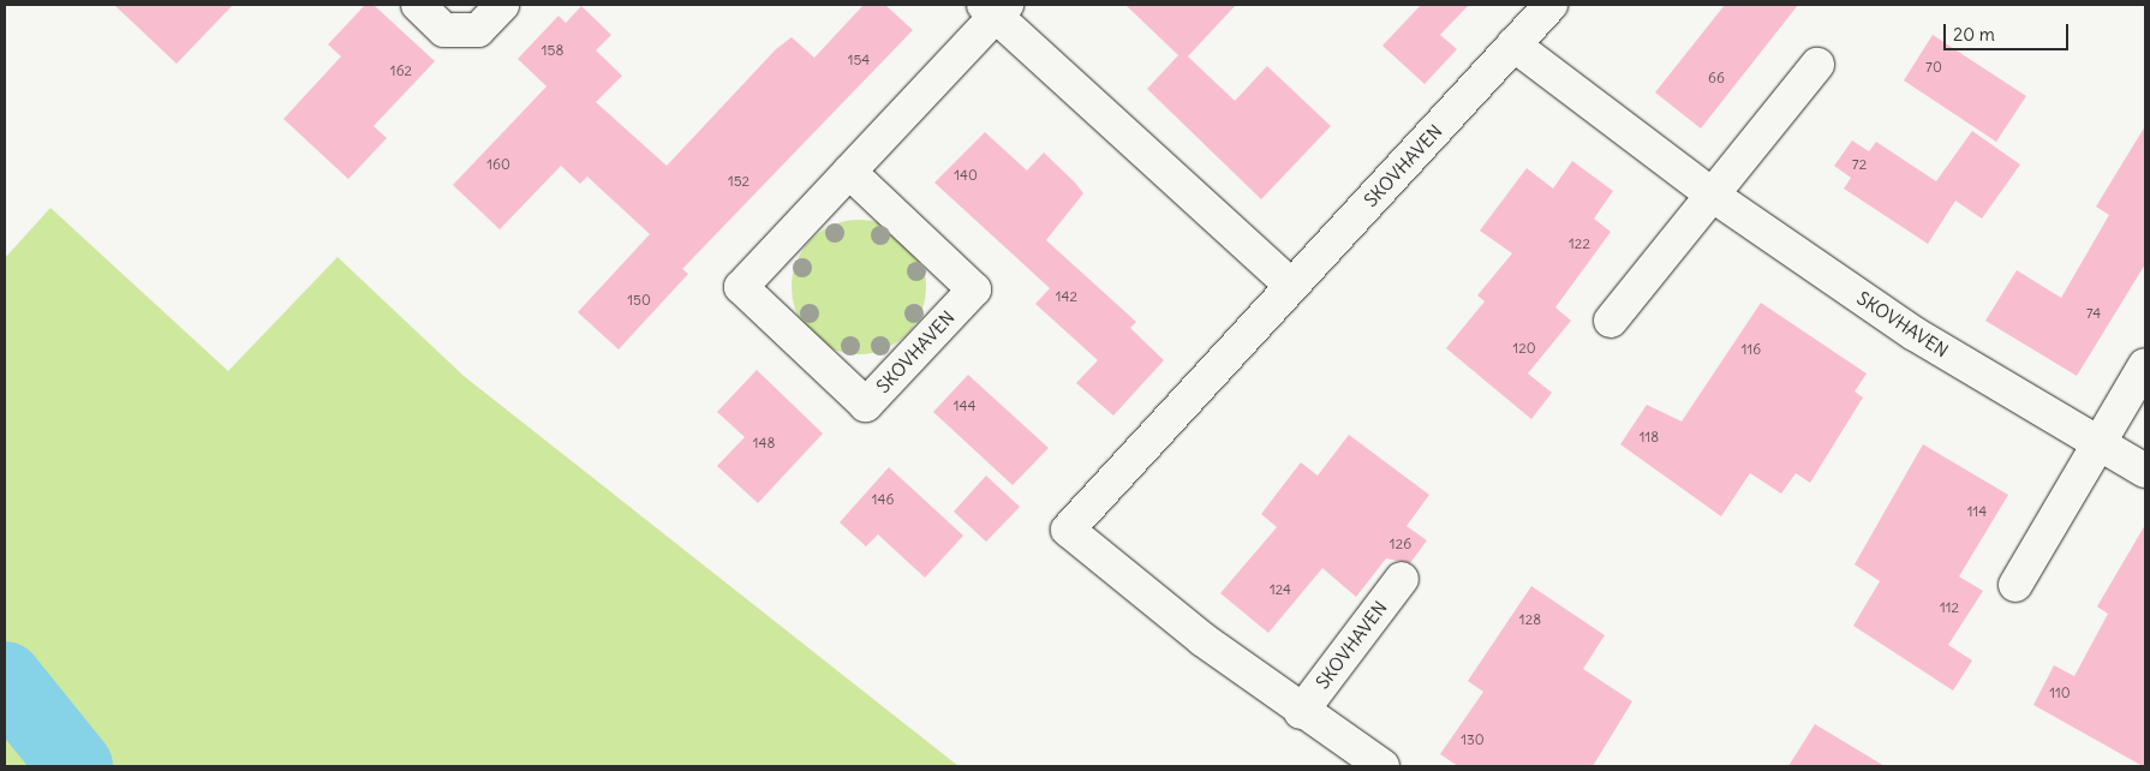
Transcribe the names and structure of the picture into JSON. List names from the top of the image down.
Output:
{
  "streets": {
    "street": ["SKOVHAVEN"]
  },
  "house_numbers": [
    "158",
    "154",
    "70",
    "162",
    "66",
    "160",
    "72",
    "140",
    "152",
    "122",
    "142",
    "150",
    "74",
    "120",
    "116",
    "144",
    "118",
    "148",
    "146",
    "114",
    "126",
    "124",
    "112",
    "128",
    "110",
    "130"
  ],
  "scale_bar": "20 m"
}
